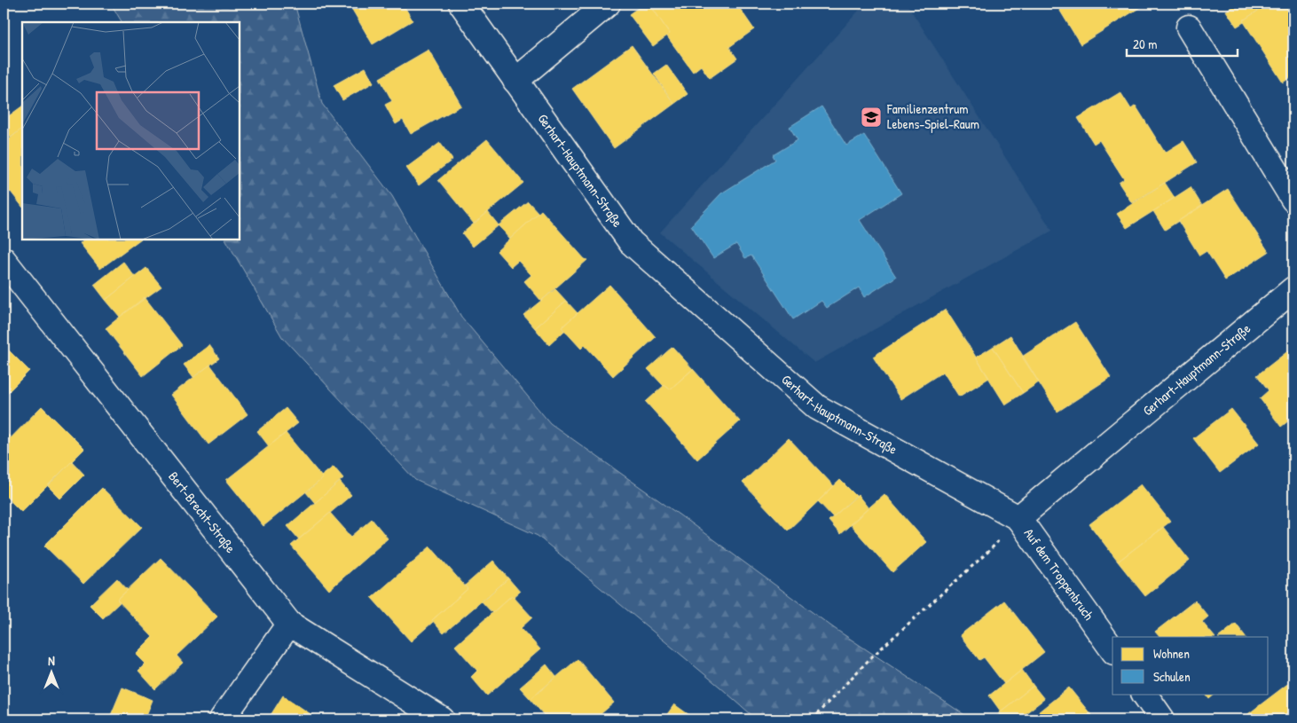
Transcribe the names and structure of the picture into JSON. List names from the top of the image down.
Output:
{
  "streets": {
    "street": ["Gerhart-Hauptmann-Straße", "Bert-Brecht-Straße", "Auf dem Troppenbruch"]
  },
  "crossings": [
    ["Gerhart-Hauptmann-Straße", "Auf dem Troppenbruch"]
  ],
  "places": {
    "school or university": ["Familienzentrum Lebens-Spiel-Raum"]
  },
  "legend": ["Wohnen", "Schulen"],
  "scale_bar": "20 m",
  "north": "top"
}
